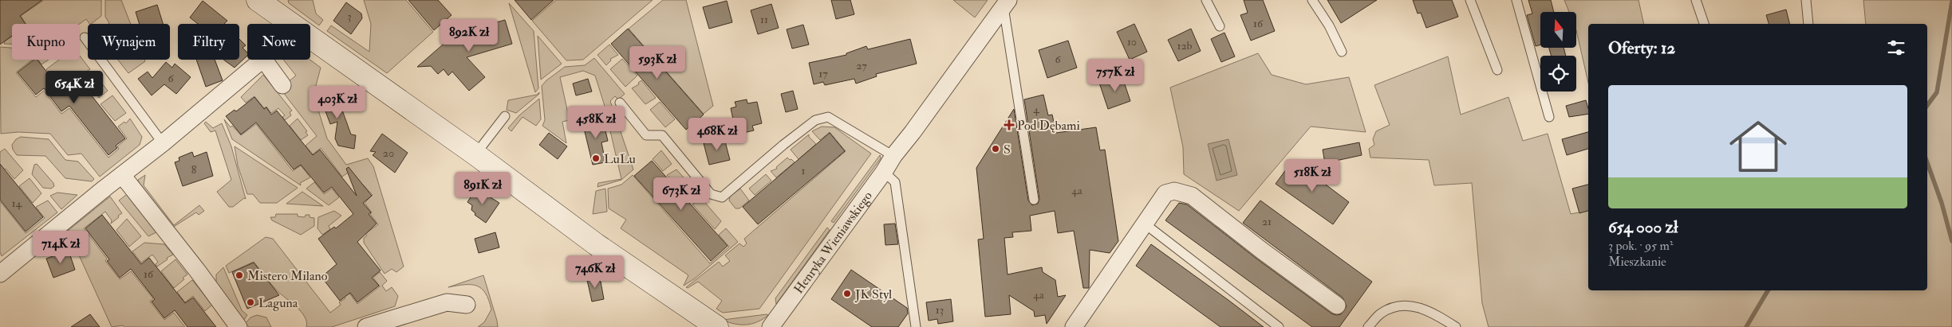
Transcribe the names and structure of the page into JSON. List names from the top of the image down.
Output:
{
  "streets": {
    "street": ["Henryka Wieniawskiego"]
  },
  "places": {
    "health": ["Pod Dębami"],
    "other": [
      "S",
      "LuLu",
      "Mistero Milano",
      "JK Styl",
      "Laguna"
    ]
  },
  "house_numbers": [
    "3",
    "11",
    "16",
    "10",
    "12b",
    "6",
    "27",
    "17",
    "6",
    "4",
    "20",
    "8",
    "1",
    "4a",
    "14",
    "21",
    "16",
    "4a",
    "13"
  ],
  "north": "top",
  "page": {
    "price": [
      "892K zł",
      "593K zł",
      "757K zł",
      "654K zł",
      "403K zł",
      "458K zł",
      "468K zł",
      "518K zł",
      "891K zł",
      "673K zł",
      "714K zł",
      "746K zł"
    ],
    "chip": [
      "Kupno",
      "Wynajem",
      "Filtry",
      "Nowe"
    ],
    "heading": "Oferty: 12",
    "list": [
      {
        "name": "654 000 zł",
        "note": "3 pok. · 95 m² · Mieszkanie"
      }
    ]
  }
}
